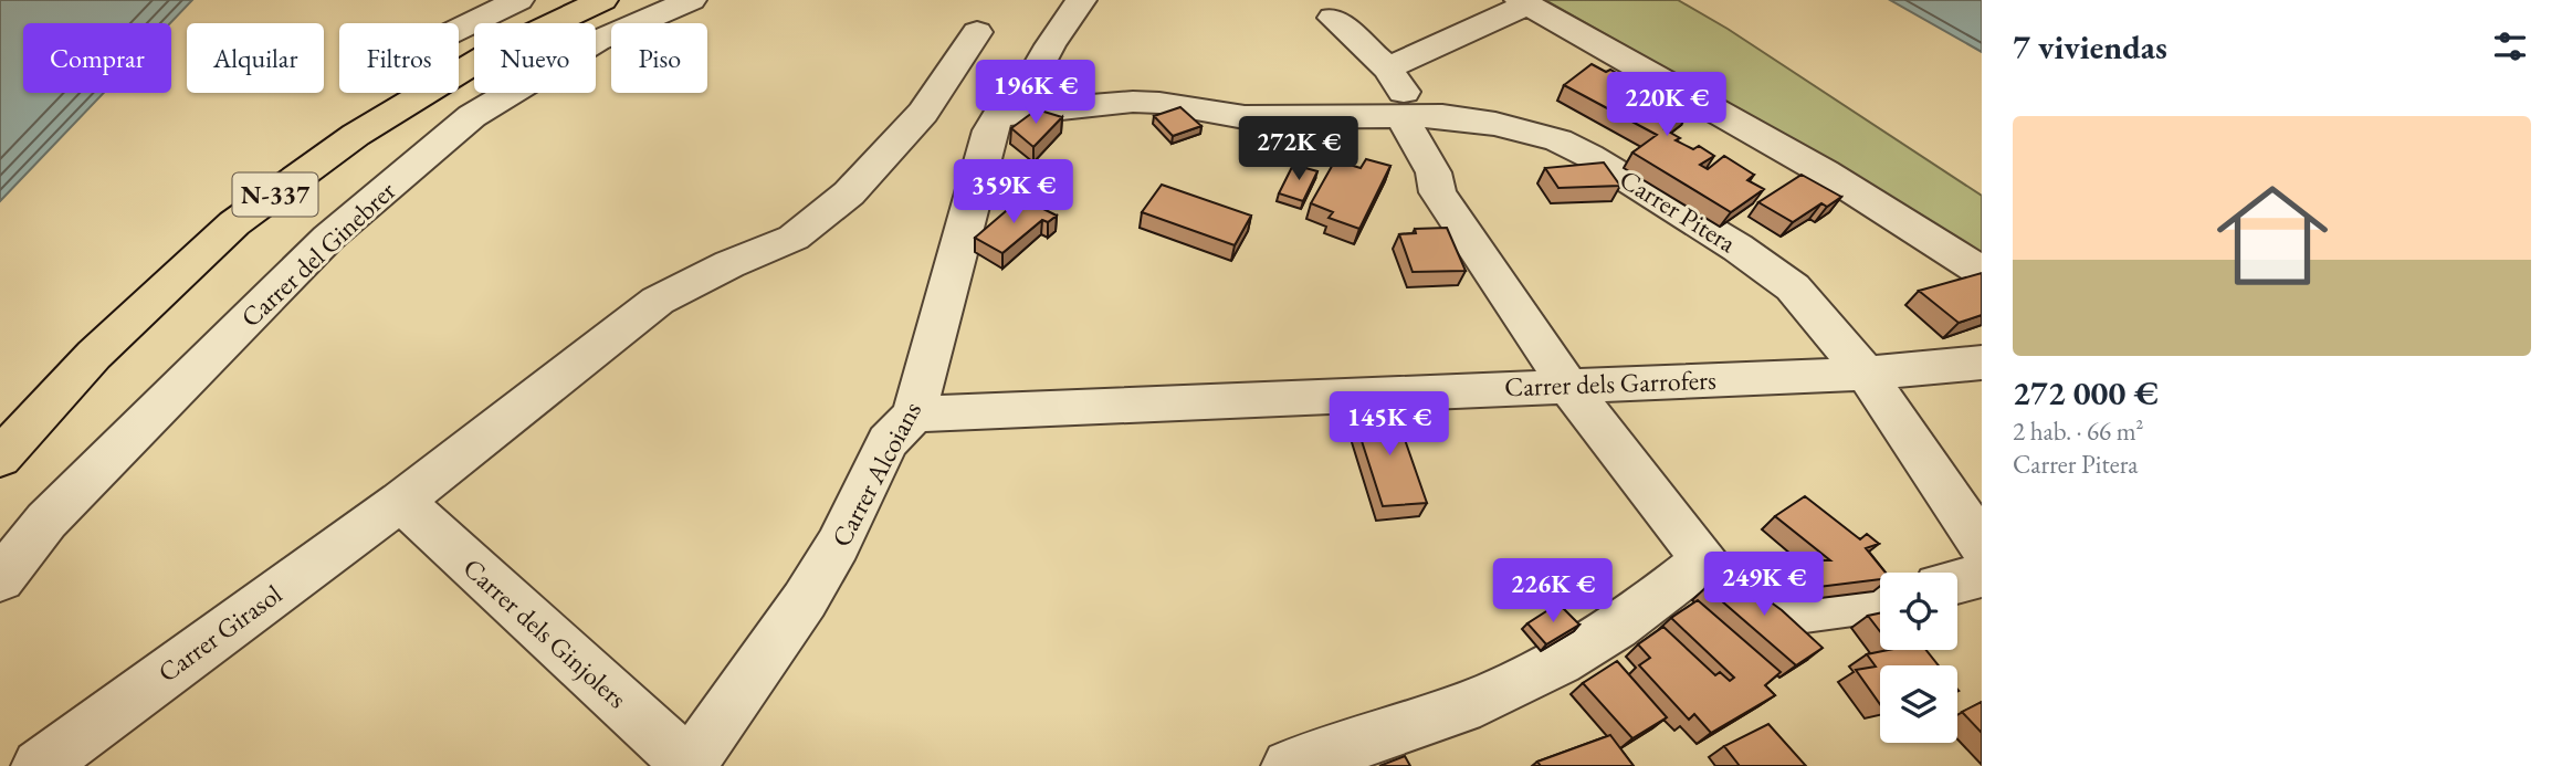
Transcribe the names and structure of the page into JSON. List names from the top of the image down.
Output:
{
  "streets": {
    "highway": ["N-337"],
    "street": [
      "Carrer Pitera",
      "Carrer del Ginebrer",
      "Carrer dels Garrofers",
      "Carrer Alcoians",
      "Carrer Girasol",
      "Carrer dels Ginjolers"
    ]
  },
  "crossings": [
    ["Carrer Pitera", "Carrer dels Garrofers"],
    ["Carrer Pitera", "Carrer Alcoians"],
    ["Carrer dels Garrofers", "Carrer Alcoians"],
    ["Carrer Alcoians", "Carrer dels Ginjolers"],
    ["Carrer Girasol", "Carrer dels Ginjolers"]
  ],
  "page": {
    "heading": "7 viviendas",
    "chip": [
      "Comprar",
      "Alquilar",
      "Filtros",
      "Nuevo",
      "Piso"
    ],
    "price": [
      "196K €",
      "220K €",
      "272K €",
      "359K €",
      "145K €",
      "249K €",
      "226K €"
    ],
    "list": [
      {
        "name": "272 000 €",
        "note": "2 hab. · 66 m² · Carrer Pitera"
      }
    ]
  }
}
